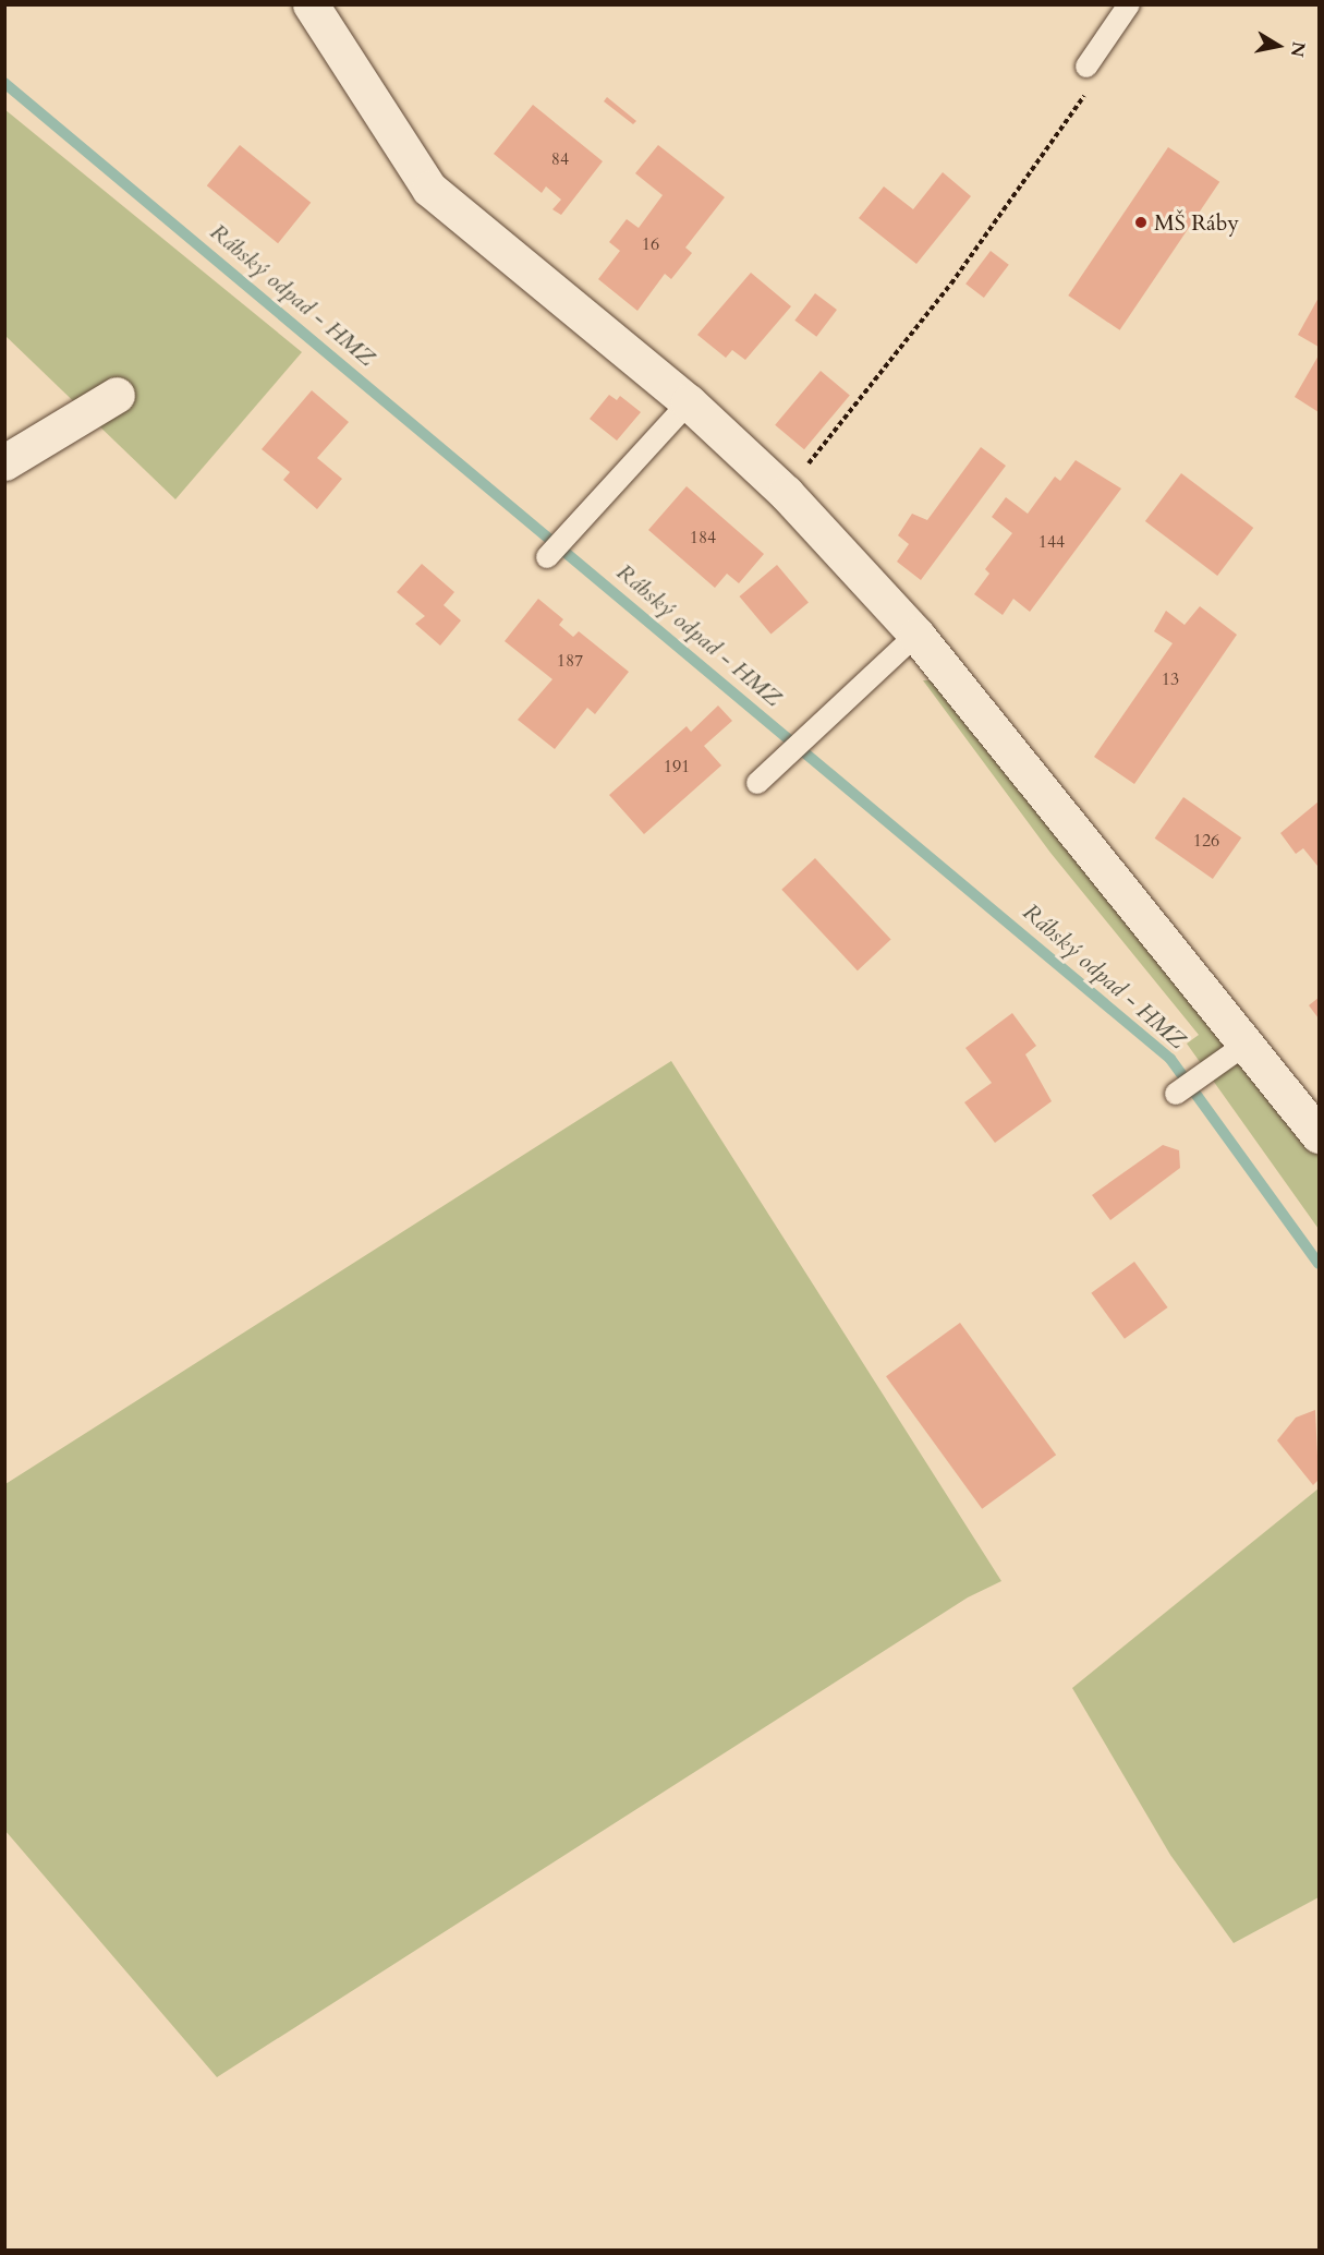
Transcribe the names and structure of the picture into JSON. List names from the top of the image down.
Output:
{
  "water": ["Rábský odpad - HMZ"],
  "places": ["MŠ Ráby"],
  "house_numbers": [
    "84",
    "16",
    "184",
    "144",
    "187",
    "13",
    "191",
    "126"
  ],
  "north": "right"
}
